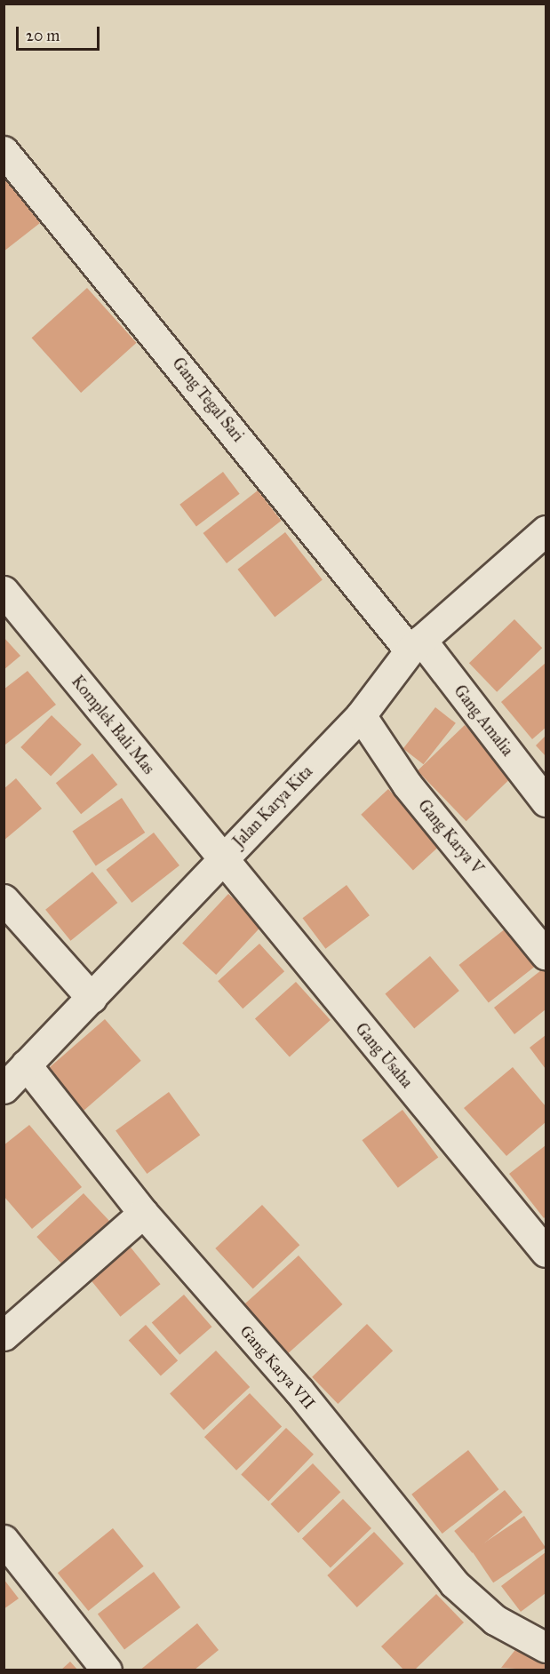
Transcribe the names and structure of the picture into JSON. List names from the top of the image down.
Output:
{
  "streets": {
    "street": [
      "Gang Tegal Sari",
      "Gang Amalia",
      "Komplek Bali Mas",
      "Jalan Karya Kita",
      "Gang Karya V",
      "Gang Usaha",
      "Gang Karya VII"
    ]
  },
  "crossings": [
    ["Gang Tegal Sari", "Gang Amalia"],
    ["Gang Tegal Sari", "Jalan Karya Kita"],
    ["Gang Amalia", "Jalan Karya Kita"],
    ["Komplek Bali Mas", "Jalan Karya Kita"],
    ["Komplek Bali Mas", "Gang Usaha"],
    ["Jalan Karya Kita", "Gang Karya V"],
    ["Jalan Karya Kita", "Gang Usaha"],
    ["Jalan Karya Kita", "Gang Karya VII"]
  ],
  "scale_bar": "20 m"
}
